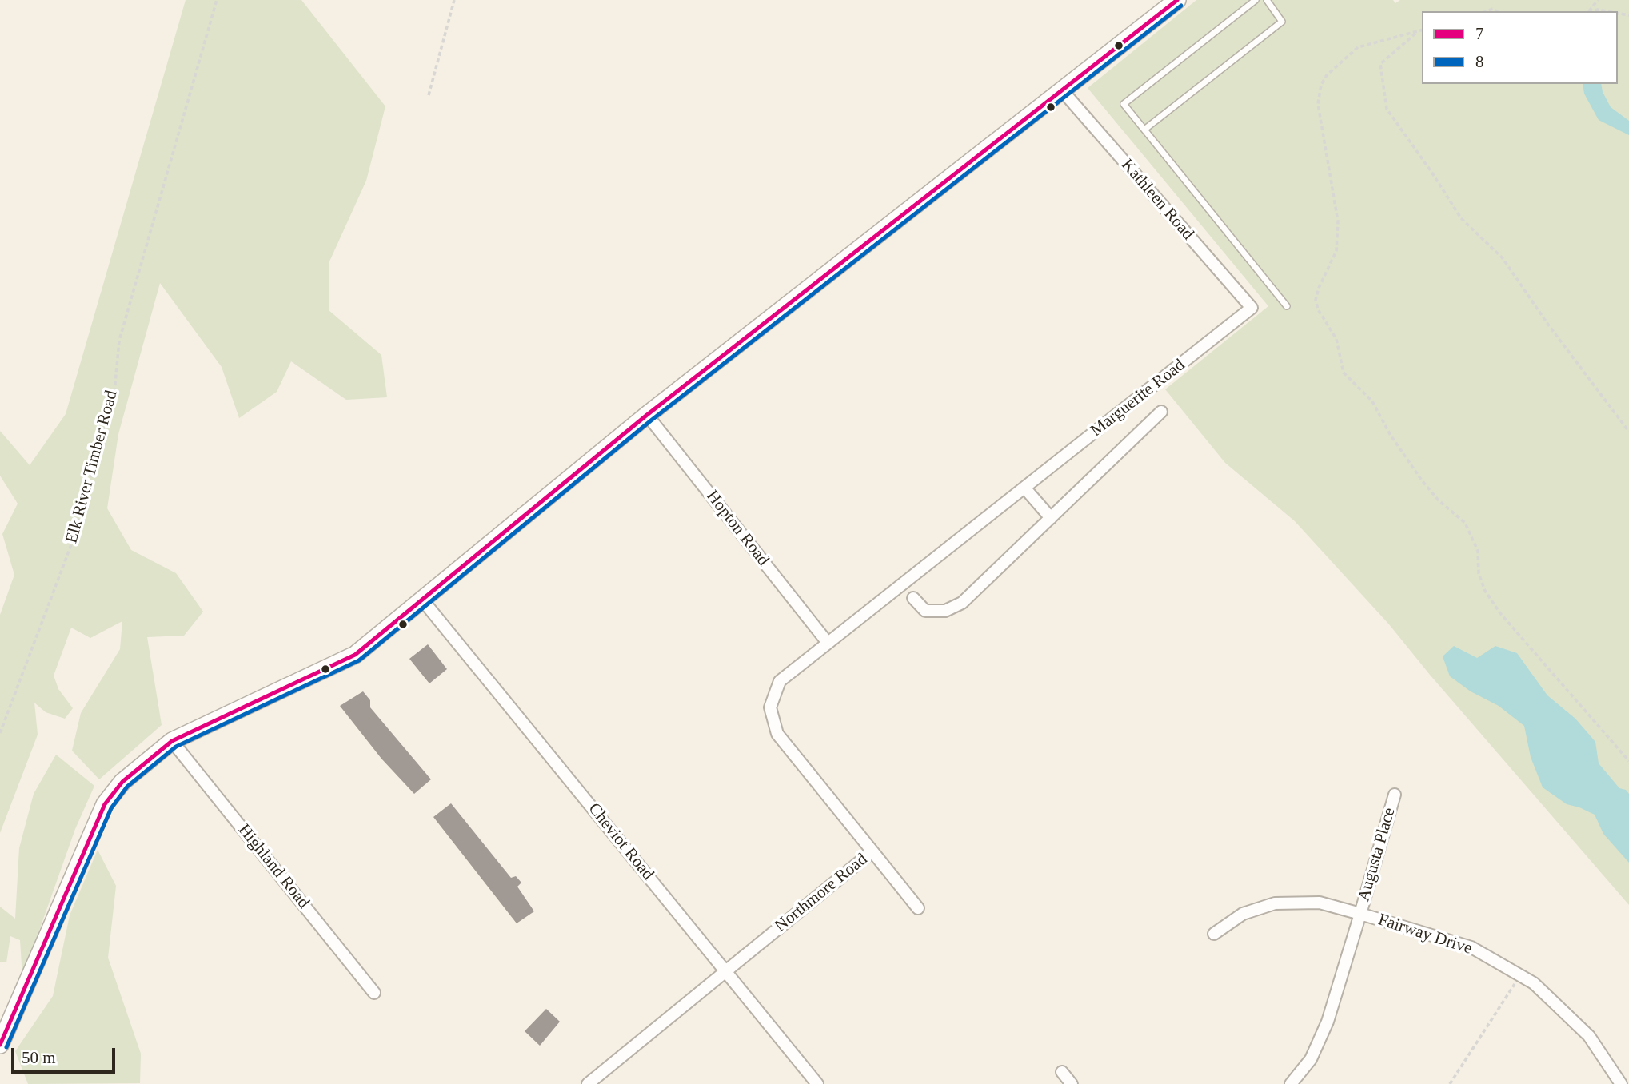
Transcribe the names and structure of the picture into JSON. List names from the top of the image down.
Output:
{
  "streets": {
    "street": [
      "Kathleen Road",
      "Marguerite Road",
      "Hopton Road",
      "Cheviot Road",
      "Augusta Place",
      "Highland Road",
      "Northmore Road",
      "Fairway Drive"
    ],
    "path": ["Elk River Timber Road"]
  },
  "crossings": [
    ["Kathleen Road", "Marguerite Road"],
    ["Marguerite Road", "Hopton Road"],
    ["Marguerite Road", "Northmore Road"],
    ["Hopton Road", "Northmore Road"],
    ["Cheviot Road", "Northmore Road"],
    ["Augusta Place", "Fairway Drive"]
  ],
  "lines": ["transit line 7", "transit line 8"],
  "legend": ["7", "8"],
  "scale_bar": "50 m"
}
